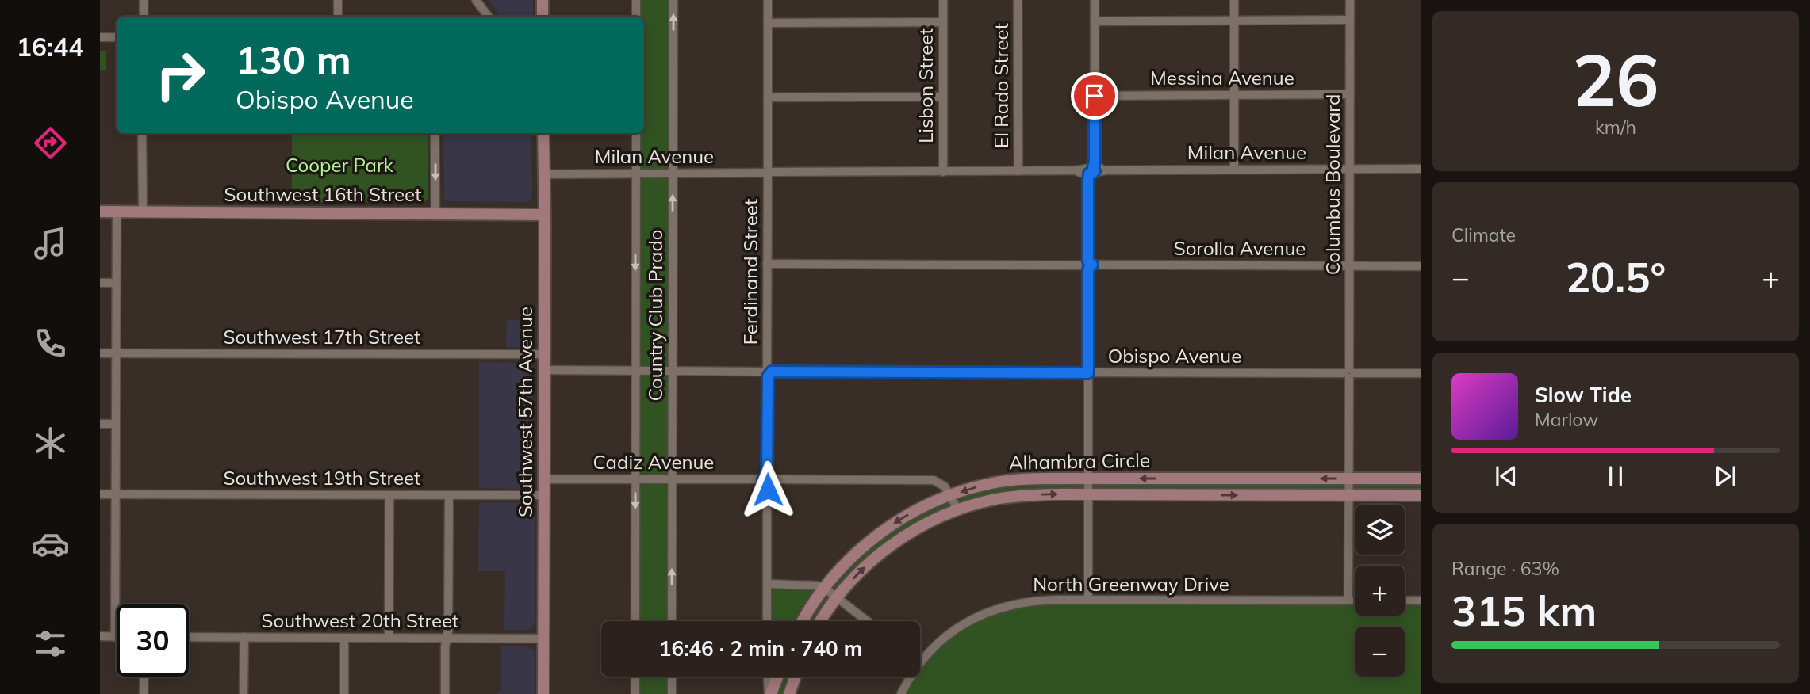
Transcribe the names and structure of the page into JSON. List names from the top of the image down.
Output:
{
  "streets": {
    "street": [
      "Messina Avenue",
      "Lisbon Street",
      "El Rado Street",
      "Milan Avenue",
      "Columbus Boulevard",
      "Southwest 16th Street",
      "Sorolla Avenue",
      "Ferdinand Street",
      "Country Club Prado",
      "Southwest 17th Street",
      "Obispo Avenue",
      "Southwest 57th Avenue",
      "Alhambra Circle",
      "Cadiz Avenue",
      "Southwest 19th Street",
      "North Greenway Drive",
      "Southwest 20th Street"
    ]
  },
  "crossings": [
    ["Messina Avenue", "Columbus Boulevard"],
    ["Lisbon Street", "Milan Avenue"],
    ["El Rado Street", "Milan Avenue"],
    ["Milan Avenue", "Columbus Boulevard"],
    ["Milan Avenue", "Ferdinand Street"],
    ["Milan Avenue", "Country Club Prado"],
    ["Milan Avenue", "Southwest 57th Avenue"],
    ["Columbus Boulevard", "Sorolla Avenue"],
    ["Columbus Boulevard", "Obispo Avenue"],
    ["Columbus Boulevard", "Alhambra Circle"],
    ["Columbus Boulevard", "North Greenway Drive"],
    ["Southwest 16th Street", "Southwest 57th Avenue"],
    ["Sorolla Avenue", "Ferdinand Street"],
    ["Ferdinand Street", "Obispo Avenue"],
    ["Ferdinand Street", "Cadiz Avenue"],
    ["Country Club Prado", "Obispo Avenue"],
    ["Country Club Prado", "Cadiz Avenue"],
    ["Southwest 17th Street", "Southwest 57th Avenue"],
    ["Obispo Avenue", "Southwest 57th Avenue"],
    ["Southwest 57th Avenue", "Cadiz Avenue"],
    ["Southwest 57th Avenue", "Southwest 19th Street"],
    ["Southwest 57th Avenue", "Southwest 20th Street"],
    ["Alhambra Circle", "Cadiz Avenue"]
  ],
  "parks": ["Cooper Park"],
  "page": {
    "tabs": "16:44",
    "tile": [
      ["26", "km/h"],
      "Climate",
      ["Range · 63%", "315 km"]
    ],
    "turn": ["130 m", "Obispo Avenue"],
    "heat": ["−", "20.5°", "+"],
    "song": ["Slow Tide", "Marlow"],
    "map_buttons": ["+", "−"],
    "limit": "30",
    "trip": "16:46 · 2 min · 740 m"
  }
}
